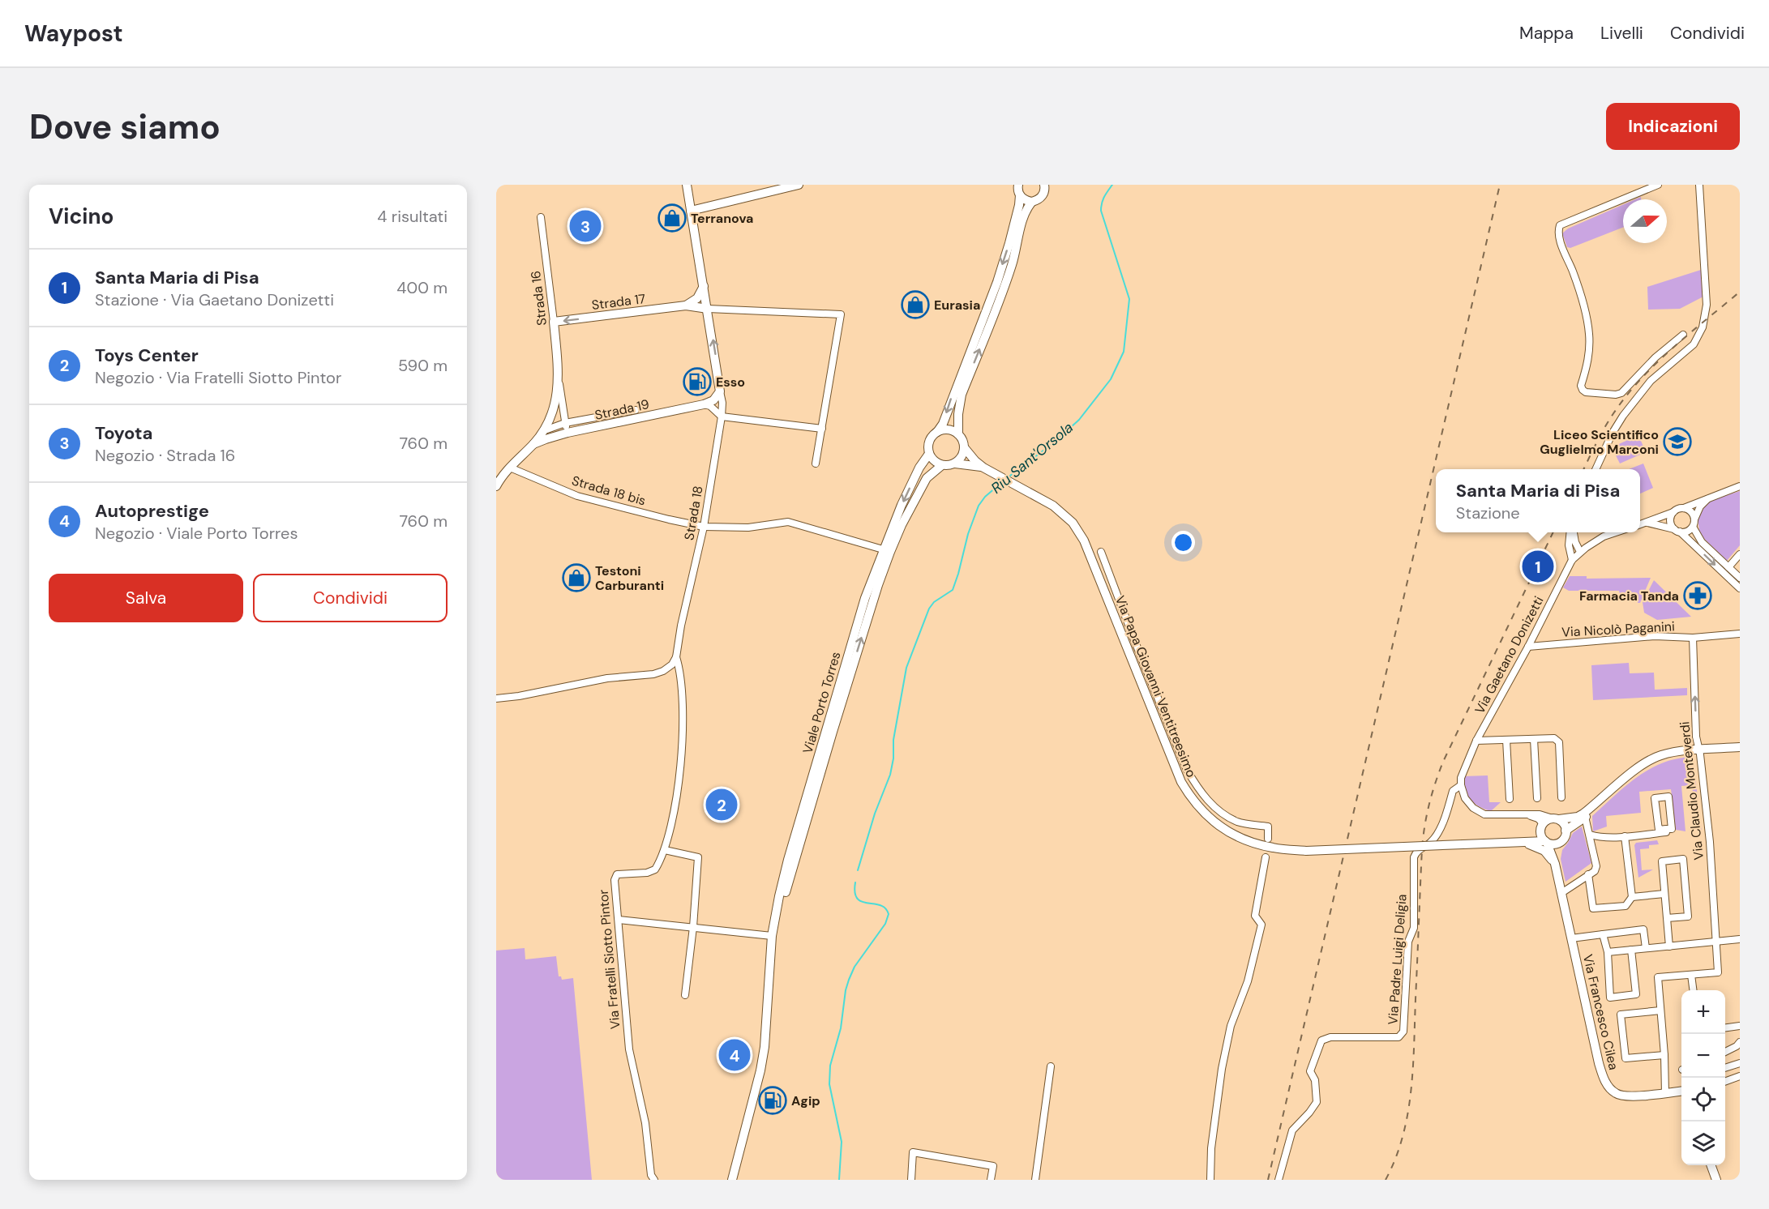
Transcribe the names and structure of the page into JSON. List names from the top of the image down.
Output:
{
  "streets": {
    "main road": [
      "Strada 16",
      "Strada 17",
      "Strada 19",
      "Strada 18",
      "Via Papa Giovanni Ventitreesimo",
      "Viale Porto Torres",
      "Via Francesco Cilea"
    ],
    "street": [
      "Strada 18 bis",
      "Via Nicolò Paganini",
      "Via Gaetano Donizetti",
      "Via Claudio Monteverdi",
      "Via Fratelli Siotto Pintor",
      "Via Padre Luigi Deligia"
    ]
  },
  "crossings": [
    ["Strada 16", "Strada 17"],
    ["Strada 16", "Strada 19"],
    ["Strada 17", "Strada 18"],
    ["Strada 19", "Strada 18 bis"],
    ["Strada 19", "Strada 18"],
    ["Strada 18 bis", "Strada 18"],
    ["Strada 18 bis", "Viale Porto Torres"],
    ["Strada 18", "Via Fratelli Siotto Pintor"],
    ["Via Nicolò Paganini", "Via Gaetano Donizetti"],
    ["Via Nicolò Paganini", "Via Claudio Monteverdi"],
    ["Via Gaetano Donizetti", "Via Padre Luigi Deligia"],
    ["Via Papa Giovanni Ventitreesimo", "Viale Porto Torres"],
    ["Via Papa Giovanni Ventitreesimo", "Via Francesco Cilea"]
  ],
  "one_way": ["Strada 17"],
  "water": ["Riu Sant'Orsola"],
  "places": {
    "shop": ["Terranova", "Eurasia", "Testoni Carburanti"],
    "fuel station": ["Esso", "Agip"],
    "school or university": ["Liceo Scientifico Guglielmo Marconi"],
    "pharmacy": ["Farmacia Tanda"]
  },
  "north": "right",
  "page": {
    "header": "Waypost",
    "nav": ["Mappa", "Livelli", "Condividi"],
    "buttons": [
      "Indicazioni",
      ["Salva", "Condividi"]
    ],
    "title": "Dove siamo",
    "heading": ["Vicino", "4 risultati"],
    "pins": [
      "3",
      "1",
      "2",
      "4"
    ],
    "list": [
      {
        "mark": "1",
        "name": "Santa Maria di Pisa",
        "note": "Stazione · Via Gaetano Donizetti",
        "value": "400 m"
      },
      {
        "mark": "2",
        "name": "Toys Center",
        "note": "Negozio · Via Fratelli Siotto Pintor",
        "value": "590 m"
      },
      {
        "mark": "3",
        "name": "Toyota",
        "note": "Negozio · Strada 16",
        "value": "760 m"
      },
      {
        "mark": "4",
        "name": "Autoprestige",
        "note": "Negozio · Viale Porto Torres",
        "value": "760 m"
      }
    ],
    "popup": ["Santa Maria di Pisa", "Stazione"],
    "map_buttons": ["+", "−"]
  }
}
